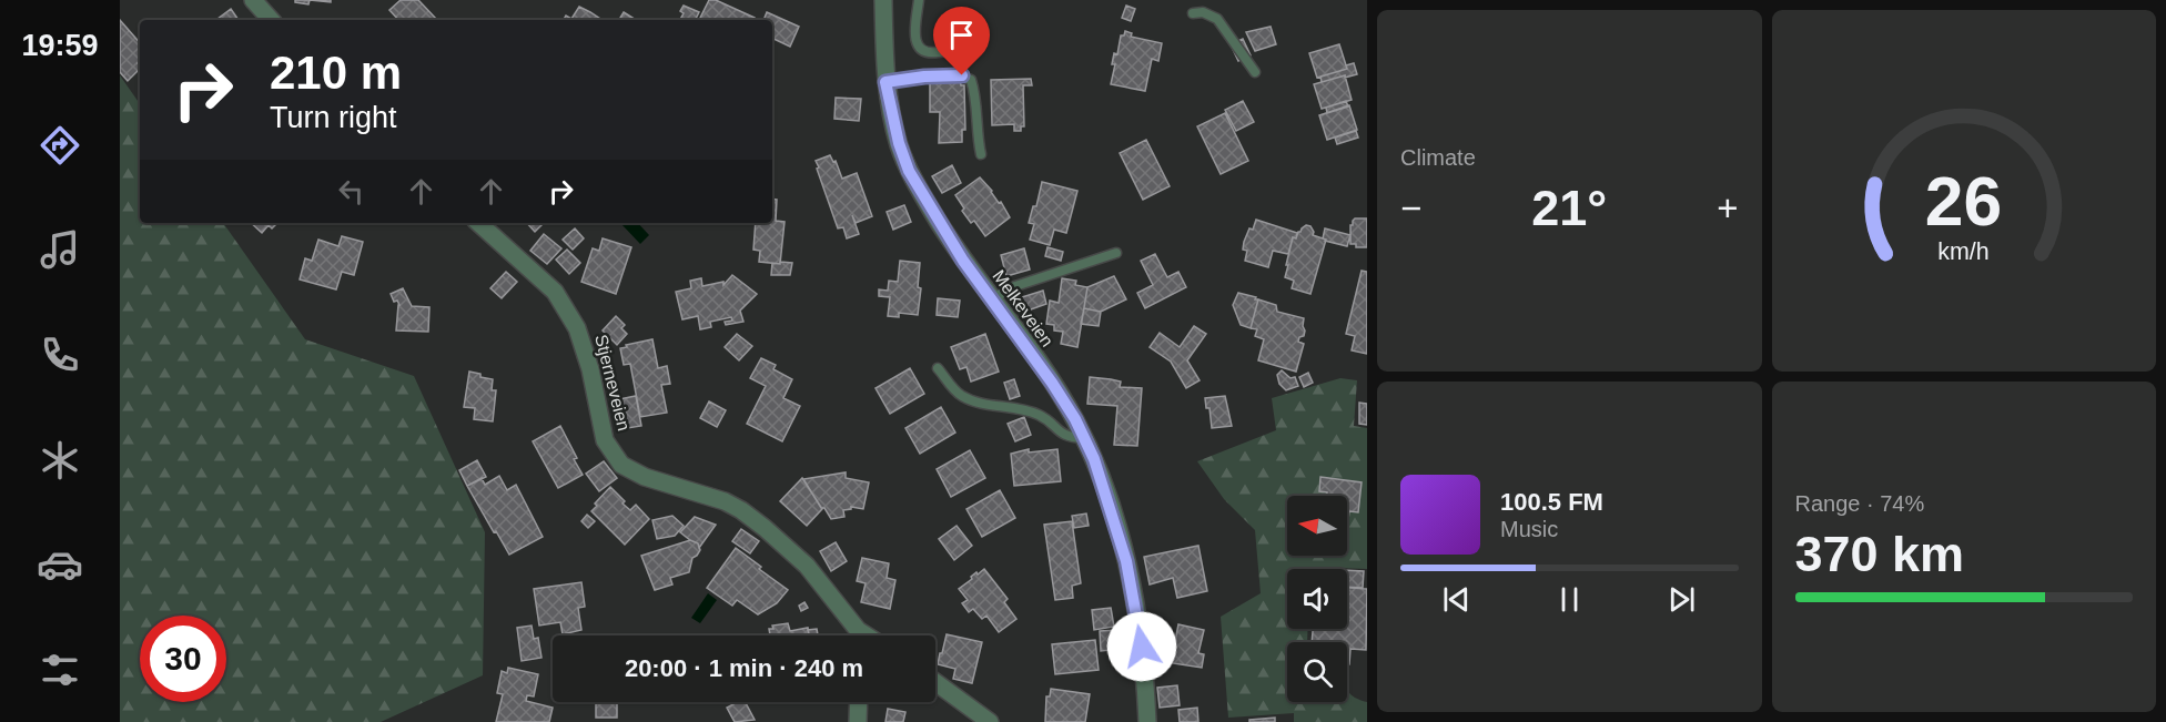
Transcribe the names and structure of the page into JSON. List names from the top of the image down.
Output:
{
  "streets": {
    "street": ["Melkeveien", "Stjerneveien"]
  },
  "north": "left",
  "page": {
    "tabs": "19:59",
    "tile": [
      "Climate",
      ["Range · 74%", "370 km"]
    ],
    "turn": ["210 m", "Turn right"],
    "heat": ["−", "21°", "+"],
    "song": ["100.5 FM", "Music"],
    "limit": "30",
    "trip": "20:00 · 1 min · 240 m",
    "gauge": ["26", "km/h"]
  }
}
